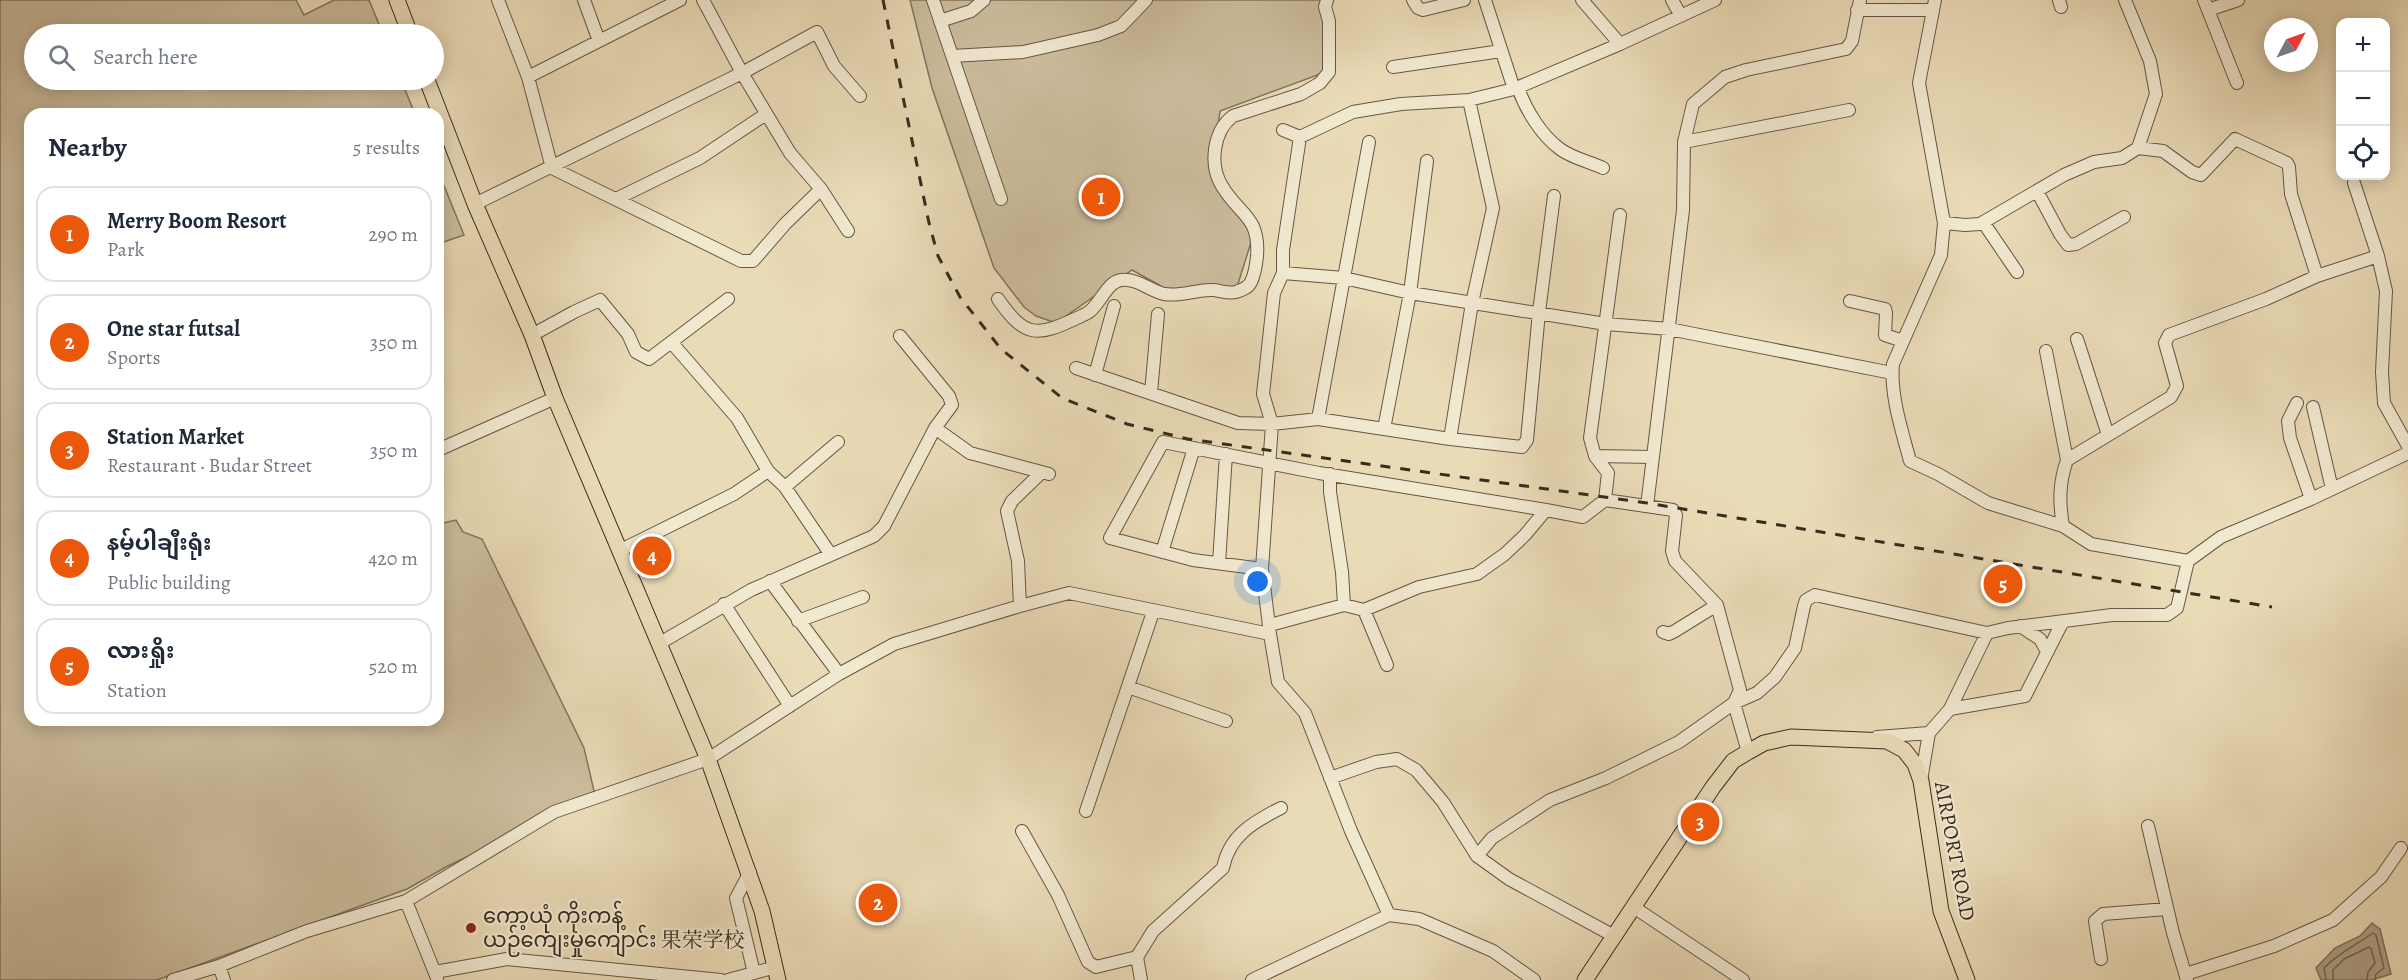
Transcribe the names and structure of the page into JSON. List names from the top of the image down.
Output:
{
  "streets": {
    "main road": ["AIRPORT ROAD"]
  },
  "places": ["ကော့ယုံ ကိုးကန့် ယဉ်ကျေးမှုကျောင်း 果荣学校"],
  "north": "top right",
  "page": {
    "map_buttons": ["+", "−"],
    "search": "Search here",
    "heading": ["Nearby", "5 results"],
    "pins": [
      "1",
      "4",
      "5",
      "3",
      "2"
    ],
    "list": [
      {
        "mark": "1",
        "name": "Merry Boom Resort",
        "note": "Park",
        "value": "290 m"
      },
      {
        "mark": "2",
        "name": "One star futsal",
        "note": "Sports",
        "value": "350 m"
      },
      {
        "mark": "3",
        "name": "Station Market",
        "note": "Restaurant · Budar Street",
        "value": "350 m"
      },
      {
        "mark": "4",
        "name": "နမ့်ပါချီးရုံး",
        "note": "Public building",
        "value": "420 m"
      },
      {
        "mark": "5",
        "name": "လားရှိုး",
        "note": "Station",
        "value": "520 m"
      }
    ]
  }
}
